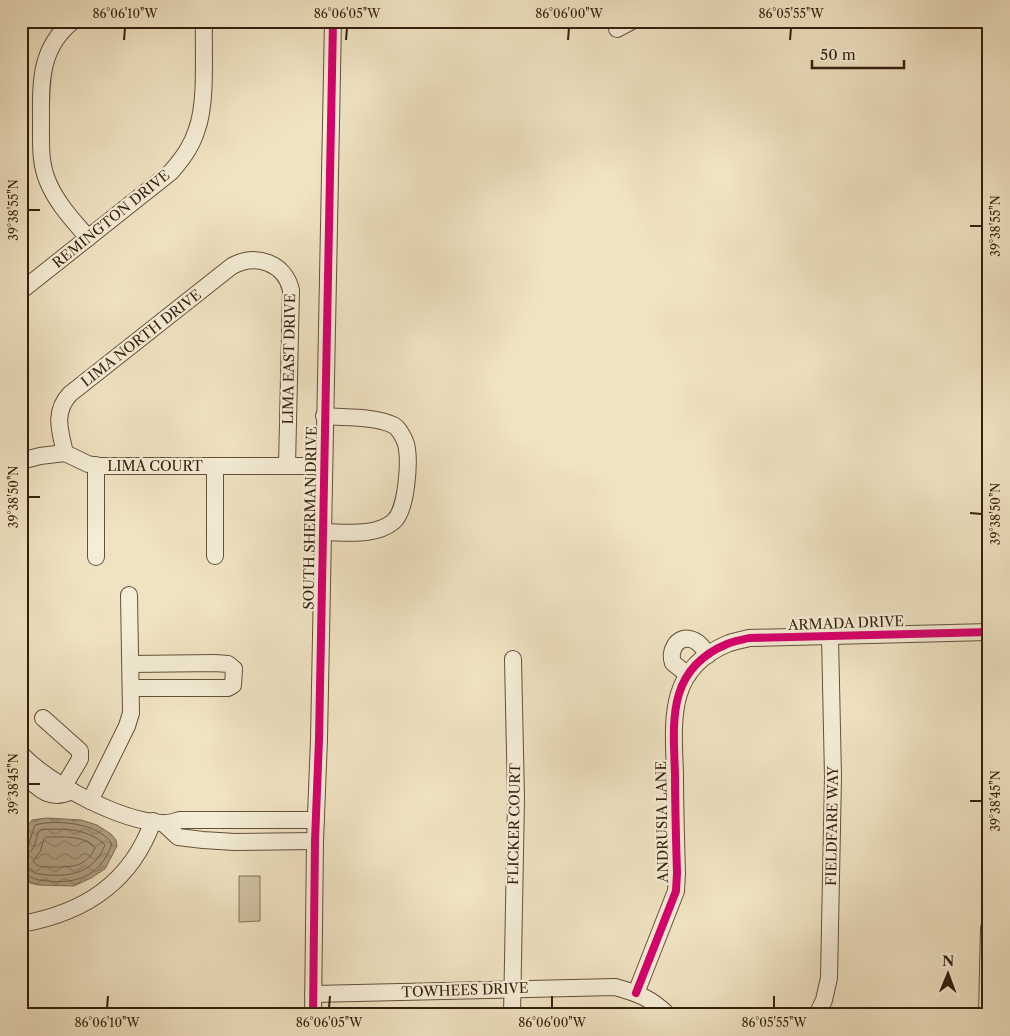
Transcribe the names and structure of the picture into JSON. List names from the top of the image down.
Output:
{
  "streets": {
    "street": [
      "REMINGTON DRIVE",
      "LIMA NORTH DRIVE",
      "LIMA EAST DRIVE",
      "LIMA COURT",
      "SOUTH SHERMAN DRIVE",
      "ARMADA DRIVE",
      "ANDRUSIA LANE",
      "FLICKER COURT",
      "FIELDFARE WAY",
      "TOWHEES DRIVE"
    ]
  },
  "crossings": [
    ["LIMA NORTH DRIVE", "LIMA EAST DRIVE"],
    ["LIMA NORTH DRIVE", "LIMA COURT"],
    ["LIMA EAST DRIVE", "LIMA COURT"],
    ["LIMA COURT", "SOUTH SHERMAN DRIVE"],
    ["SOUTH SHERMAN DRIVE", "TOWHEES DRIVE"],
    ["ARMADA DRIVE", "ANDRUSIA LANE"],
    ["ARMADA DRIVE", "FIELDFARE WAY"],
    ["ANDRUSIA LANE", "TOWHEES DRIVE"],
    ["FLICKER COURT", "TOWHEES DRIVE"]
  ],
  "scale_bar": "50 m",
  "north": "top",
  "coordinates": [
    "86°06'10\"W",
    "86°06'05\"W",
    "86°06'00\"W",
    "86°05'55\"W",
    "39°38'55\"N",
    "39°38'50\"N",
    "39°38'45\"N"
  ]
}
